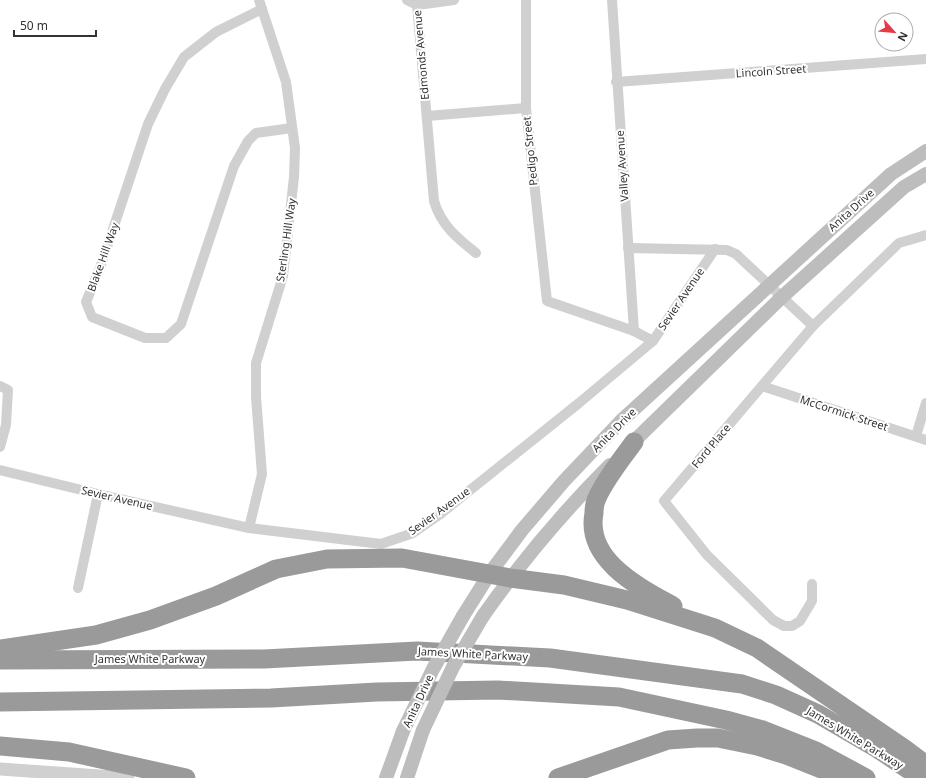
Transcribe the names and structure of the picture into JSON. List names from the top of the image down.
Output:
{
  "streets": {
    "highway": ["James White Parkway"],
    "main road": ["Anita Drive"],
    "street": [
      "Edmonds Avenue",
      "Lincoln Street",
      "Pedigo Street",
      "Valley Avenue",
      "Sterling Hill Way",
      "Blake Hill Way",
      "Sevier Avenue",
      "McCormick Street",
      "Ford Place"
    ]
  },
  "crossings": [
    ["Lincoln Street", "Valley Avenue"],
    ["Pedigo Street", "Valley Avenue"],
    ["Sterling Hill Way", "Blake Hill Way"],
    ["Sterling Hill Way", "Sevier Avenue"],
    ["McCormick Street", "Ford Place"]
  ],
  "scale_bar": "50 m",
  "north": "bottom right"
}
